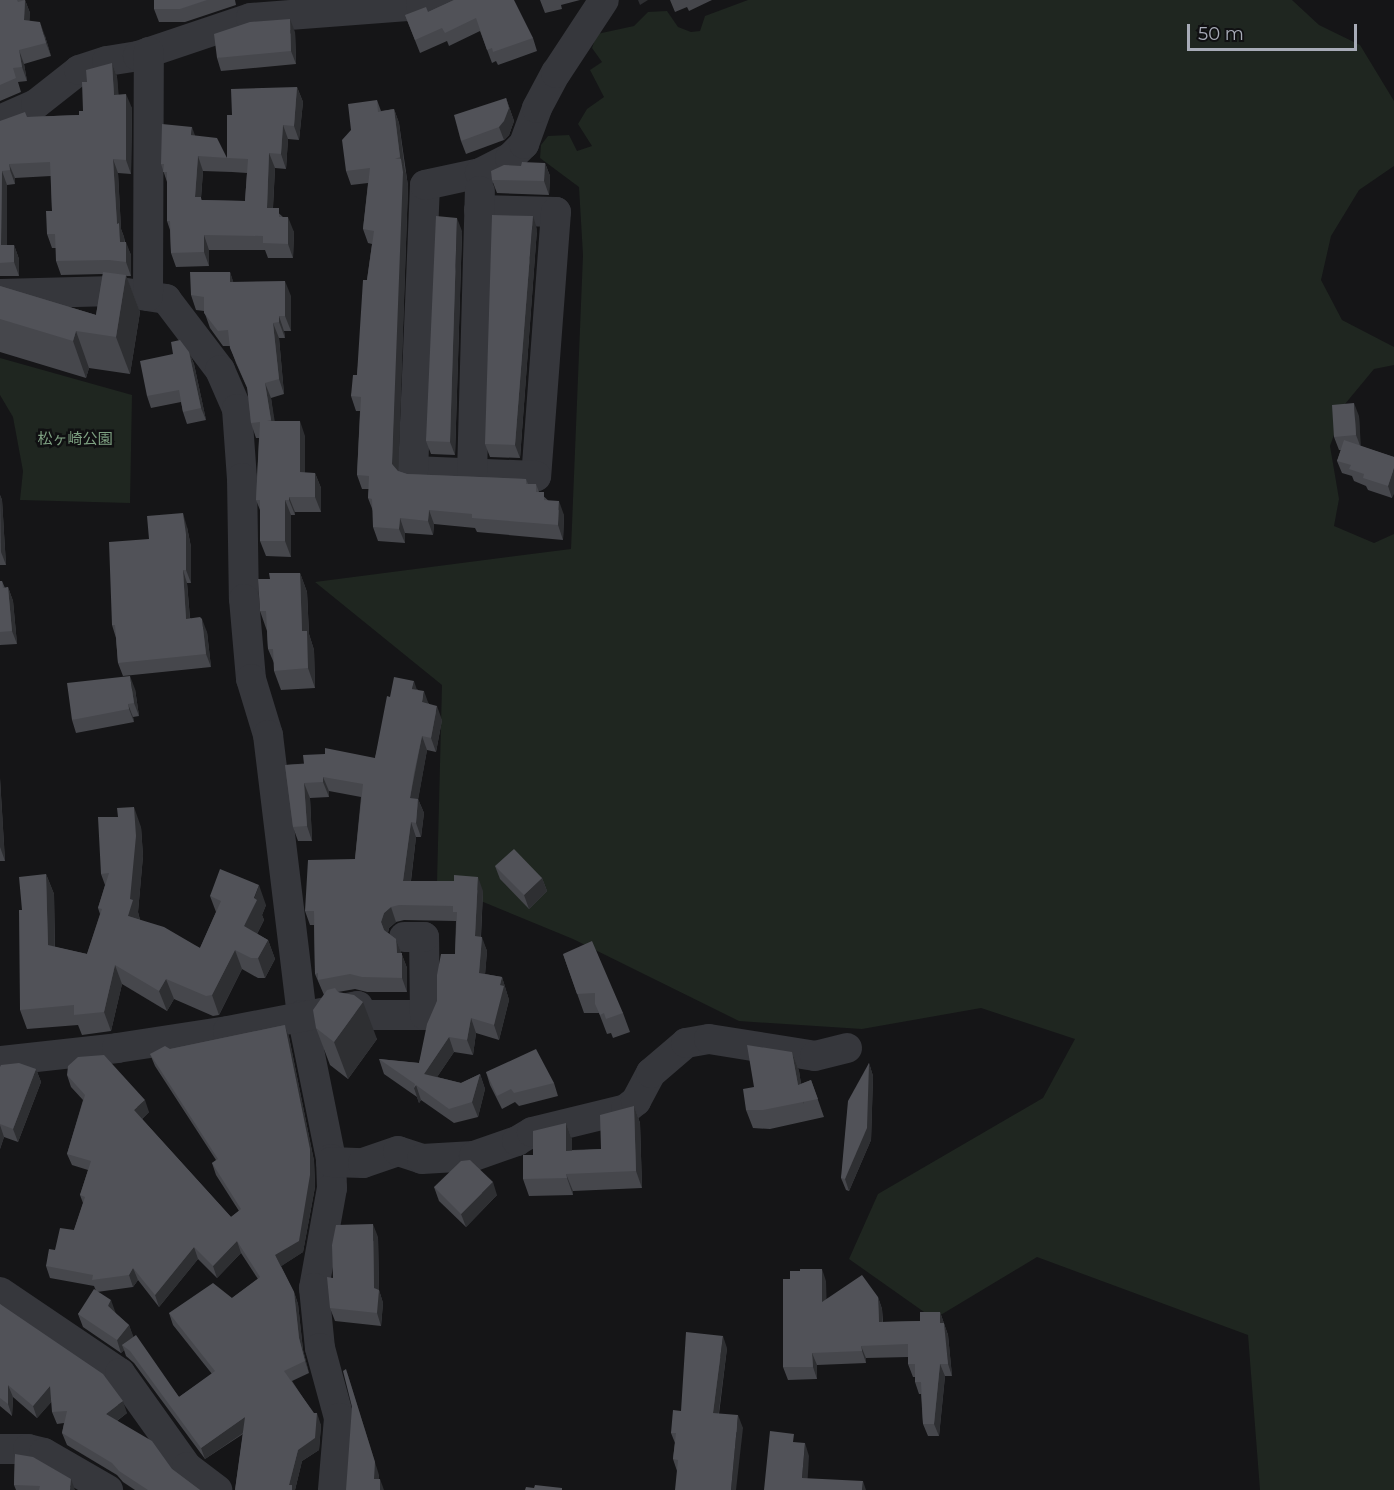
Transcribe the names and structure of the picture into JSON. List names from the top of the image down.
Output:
{
  "parks": ["松ヶ崎公園"],
  "scale_bar": "50 m"
}
